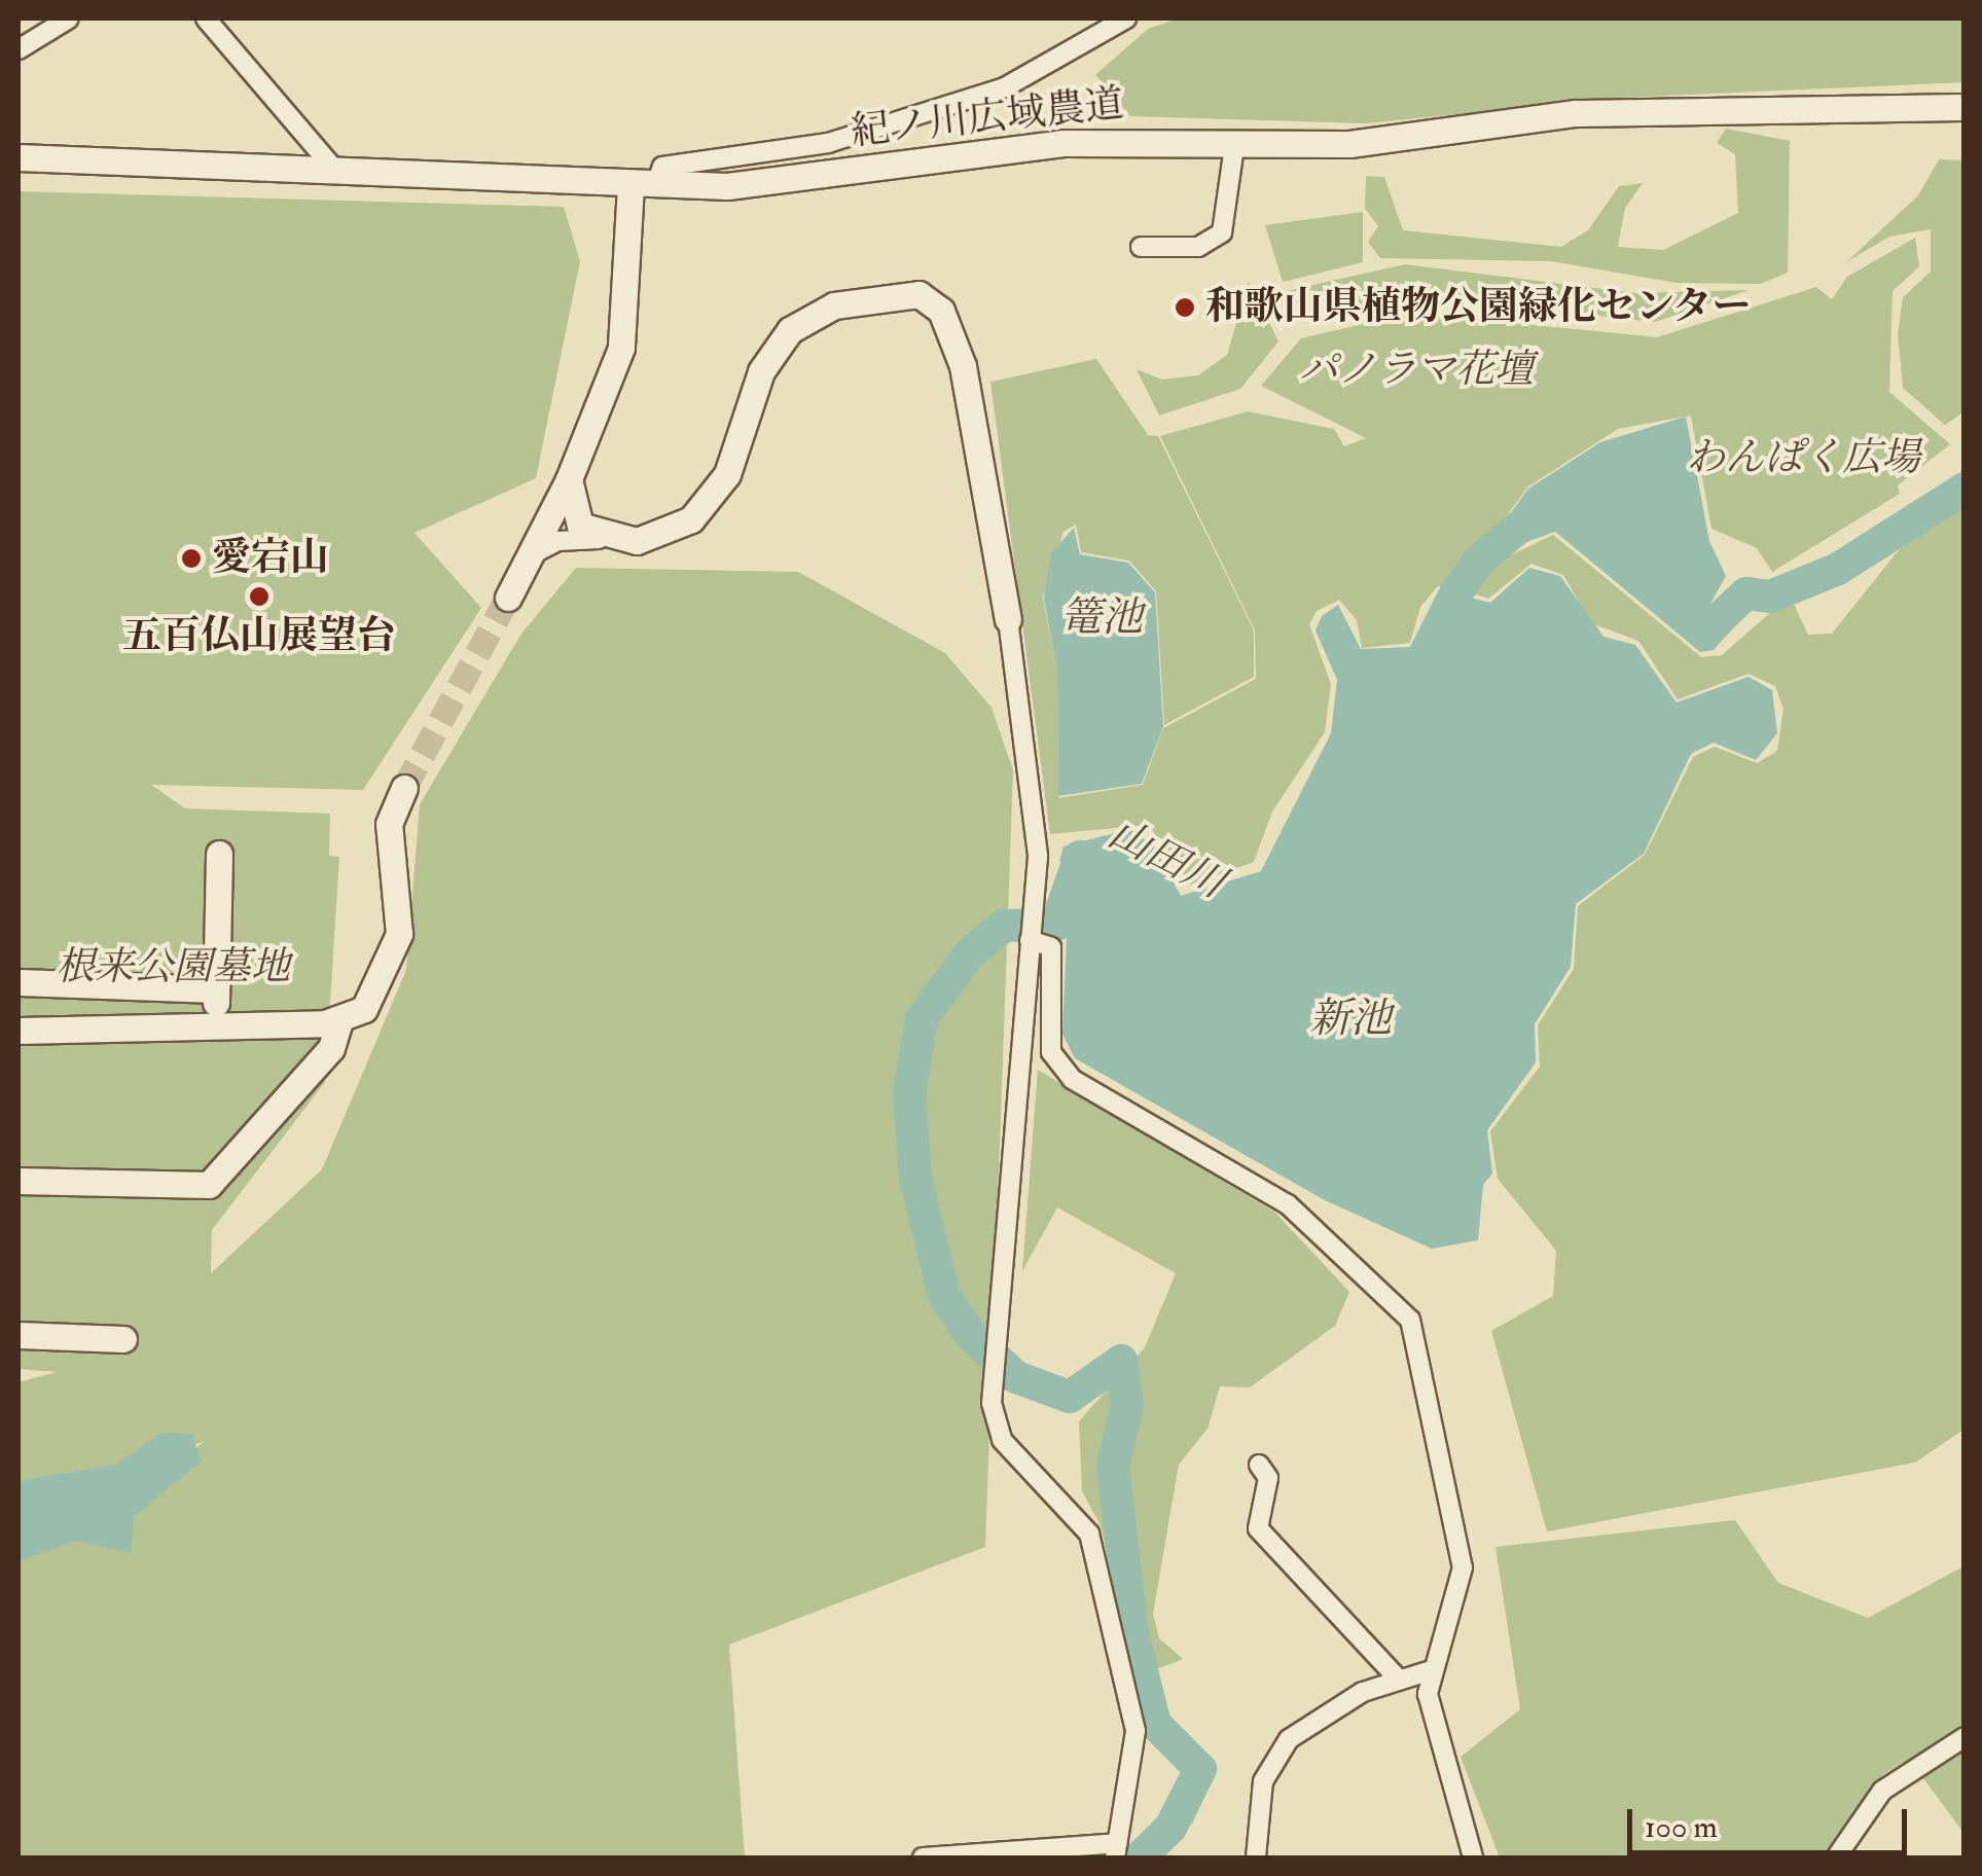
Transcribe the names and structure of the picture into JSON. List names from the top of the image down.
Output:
{
  "streets": {
    "street": ["紀ノ川広域農道"]
  },
  "water": ["篭池", "山田川", "新池"],
  "parks": ["パノラマ花壇", "わんぱく広場", "根来公園墓地"],
  "places": ["和歌山県植物公園緑化センター", "愛宕山", "五百仏山展望台"],
  "scale_bar": "100 m"
}
